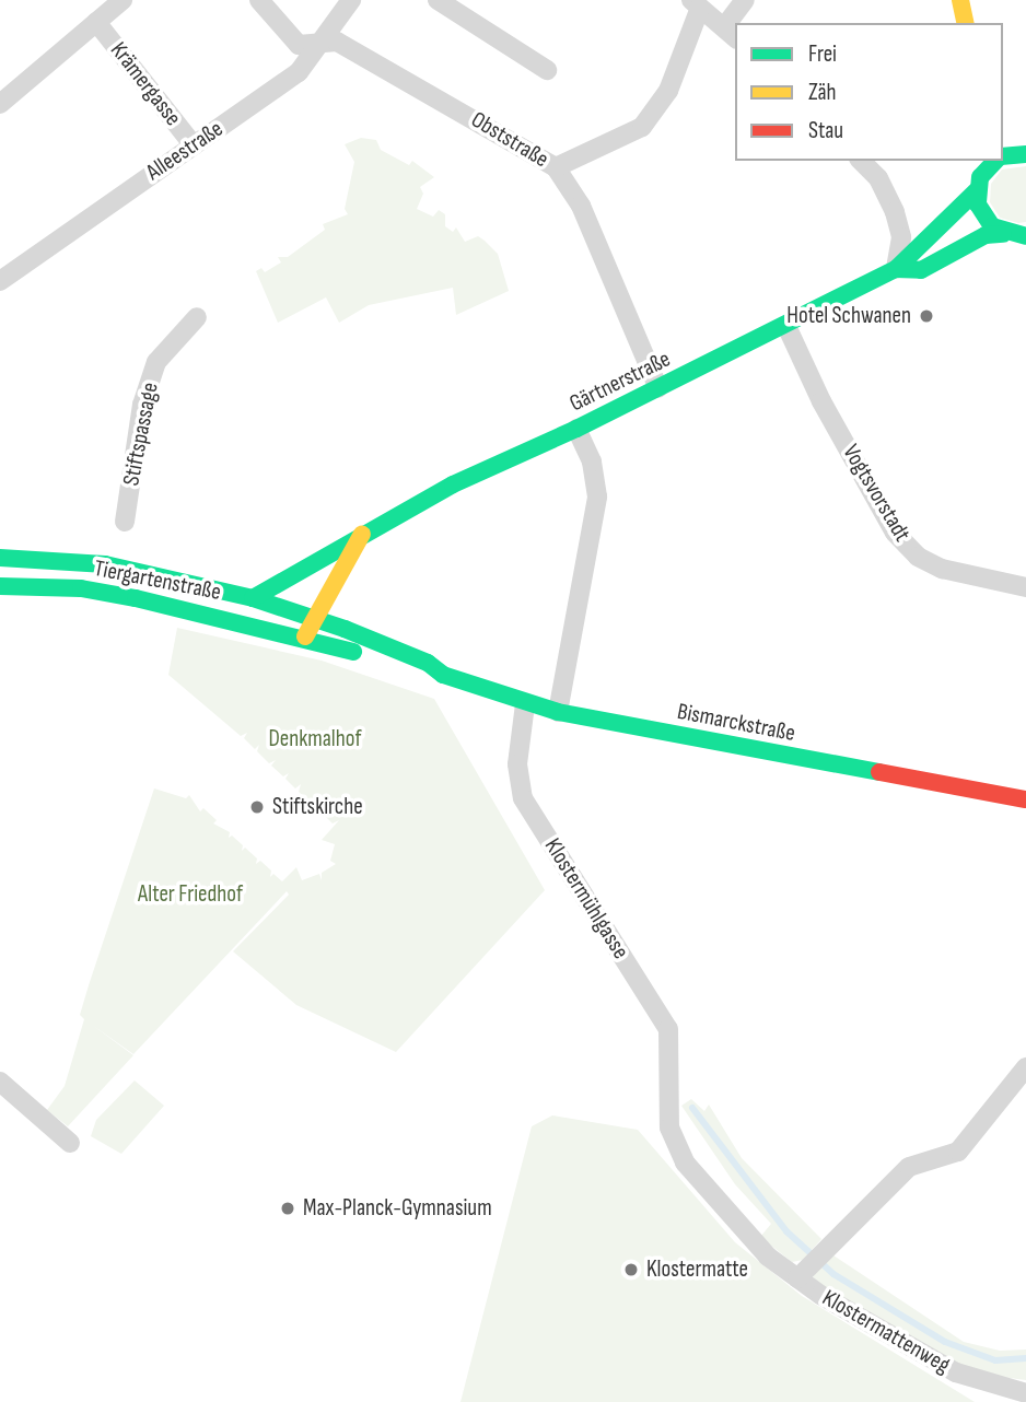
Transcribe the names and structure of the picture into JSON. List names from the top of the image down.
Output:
{
  "streets": {
    "main road": ["Gärtnerstraße", "Tiergartenstraße", "Bismarckstraße"],
    "street": [
      "Krämergasse",
      "Obststraße",
      "Alleestraße",
      "Stiftspassage",
      "Vogtsvorstadt",
      "Klostermühlgasse",
      "Klostermattenweg"
    ]
  },
  "crossings": [
    ["Krämergasse", "Alleestraße"],
    ["Obststraße", "Alleestraße"],
    ["Obststraße", "Gärtnerstraße"],
    ["Gärtnerstraße", "Vogtsvorstadt"],
    ["Gärtnerstraße", "Tiergartenstraße"],
    ["Tiergartenstraße", "Bismarckstraße"],
    ["Bismarckstraße", "Klostermühlgasse"],
    ["Klostermühlgasse", "Klostermattenweg"]
  ],
  "parks": ["Denkmalhof", "Alter Friedhof"],
  "places": [
    "Hotel Schwanen",
    "Stiftskirche",
    "Max-Planck-Gymnasium",
    "Klostermatte"
  ],
  "legend": ["Frei", "Zäh", "Stau"]
}
